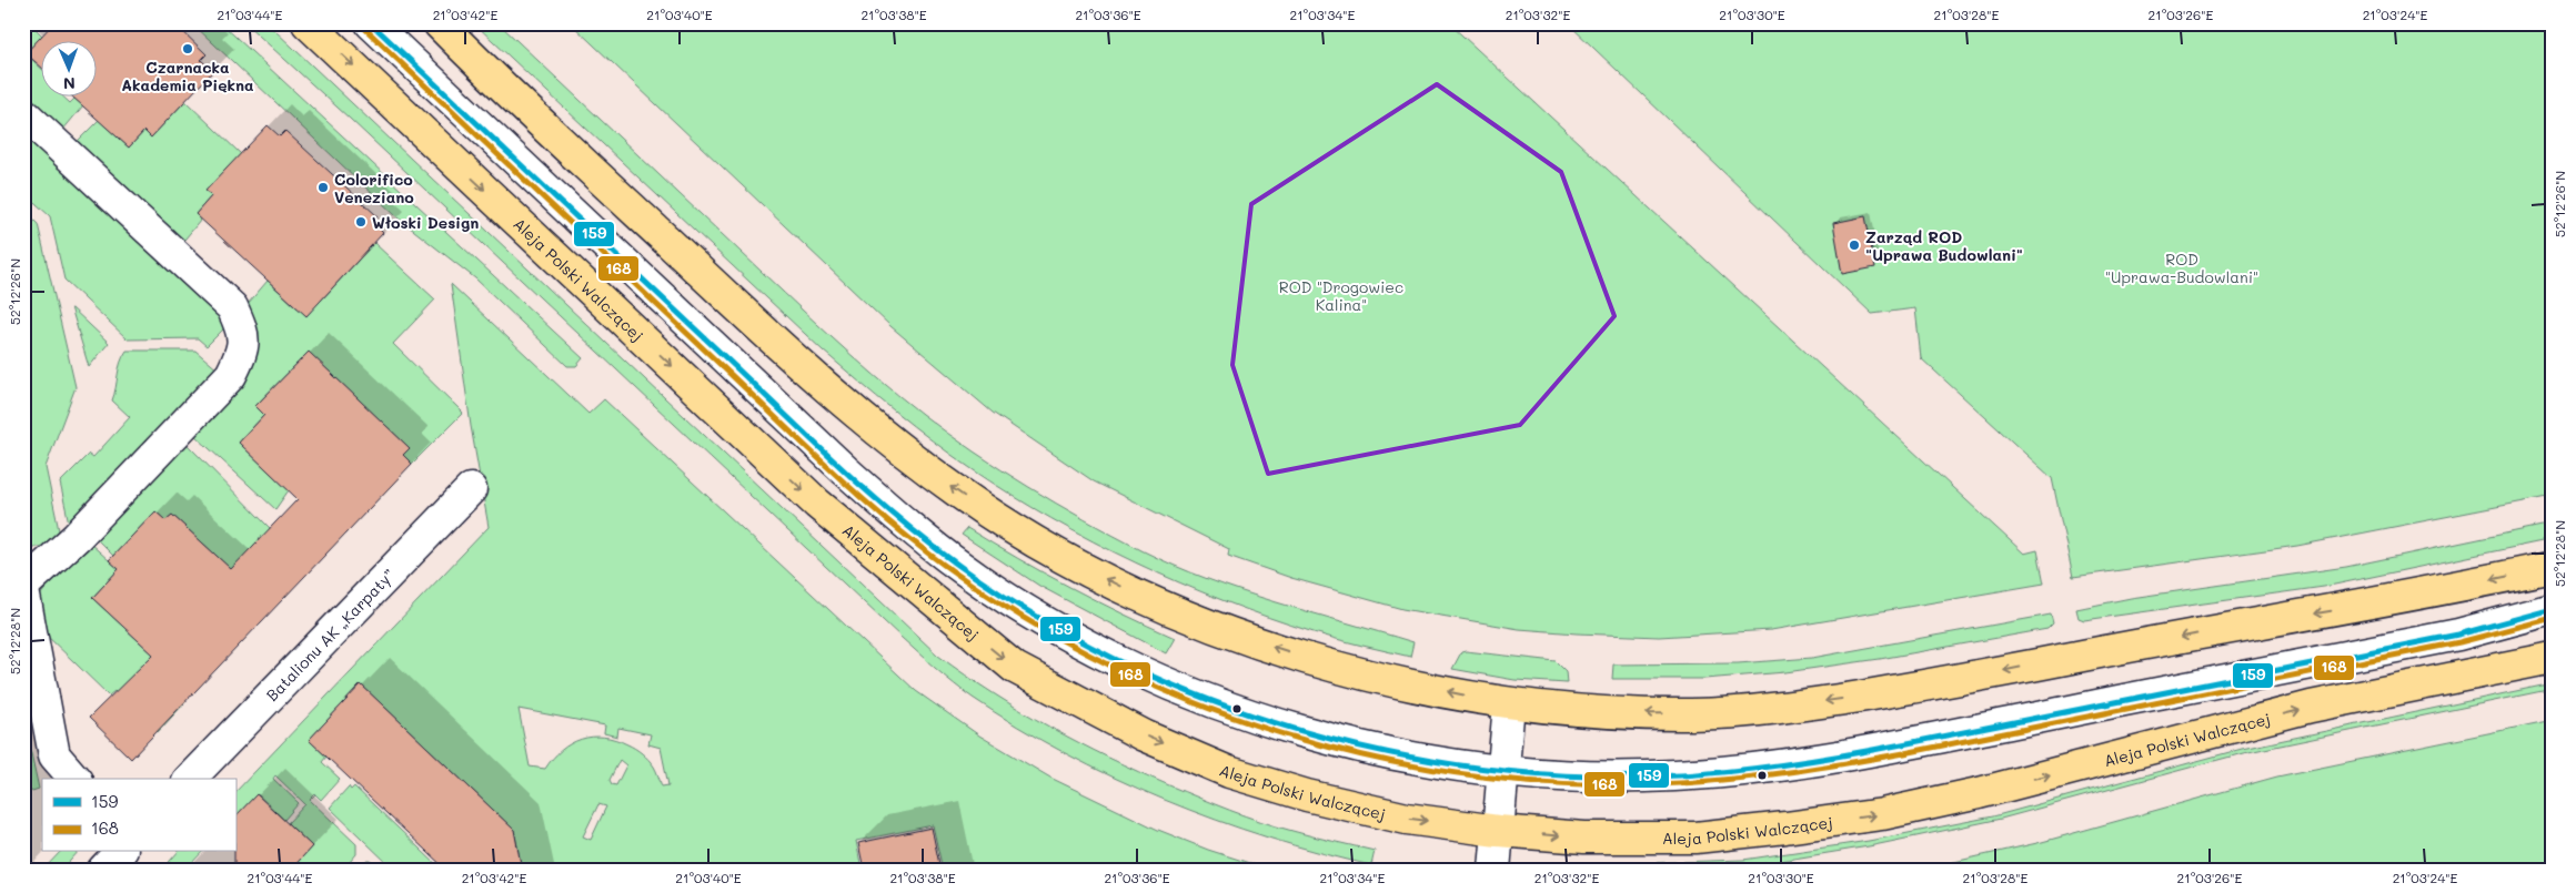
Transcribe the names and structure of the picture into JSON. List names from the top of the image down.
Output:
{
  "streets": {
    "main road": ["Aleja Polski Walczącej"],
    "street": ["Batalionu AK „Karpaty”"]
  },
  "parks": ["ROD \"Uprawa-Budowlani\"", "ROD \"Drogowiec Kalina\""],
  "places": [
    "Czarnacka Akademia Piękna",
    "Colorifico Veneziano",
    "Włoski Design",
    "Zarząd ROD \"Uprawa Budowlani\""
  ],
  "lines": ["transit line 159", "transit line 168"],
  "legend": ["159", "168"],
  "north": "bottom",
  "coordinates": [
    "21°03'44\"E",
    "21°03'42\"E",
    "21°03'40\"E",
    "21°03'38\"E",
    "21°03'36\"E",
    "21°03'34\"E",
    "21°03'32\"E",
    "21°03'30\"E",
    "21°03'28\"E",
    "21°03'26\"E",
    "21°03'24\"E",
    "52°12'26\"N",
    "52°12'28\"N"
  ]
}
